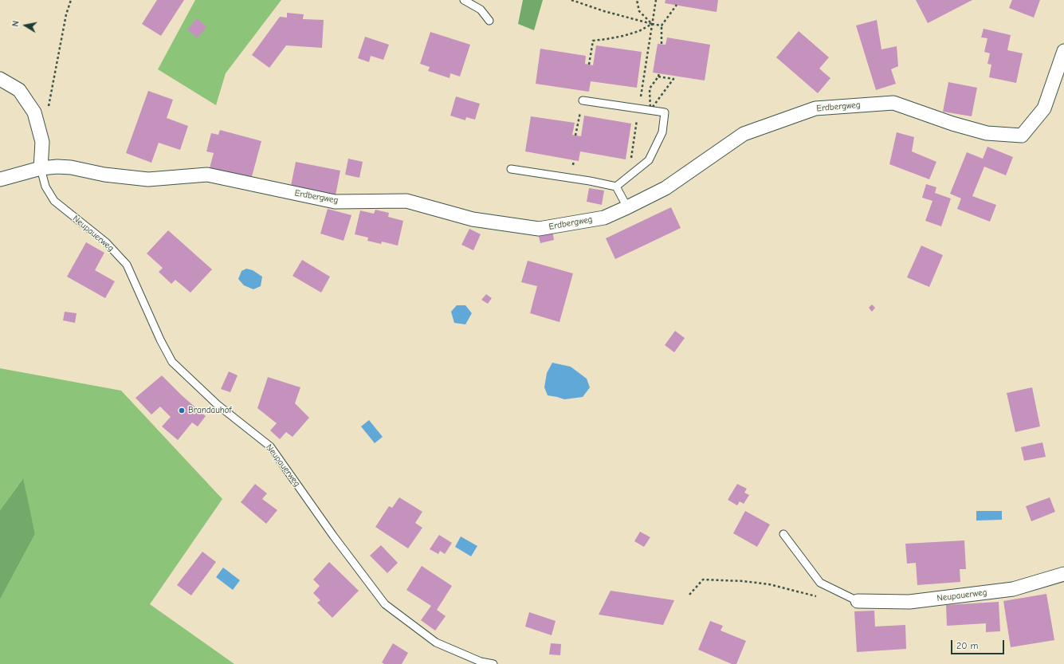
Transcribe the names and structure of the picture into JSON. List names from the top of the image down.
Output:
{
  "streets": {
    "street": ["Erdbergweg", "Neupauerweg"]
  },
  "crossings": [
    ["Erdbergweg", "Neupauerweg"]
  ],
  "places": ["Brandauhof"],
  "scale_bar": "20 m",
  "north": "left"
}
